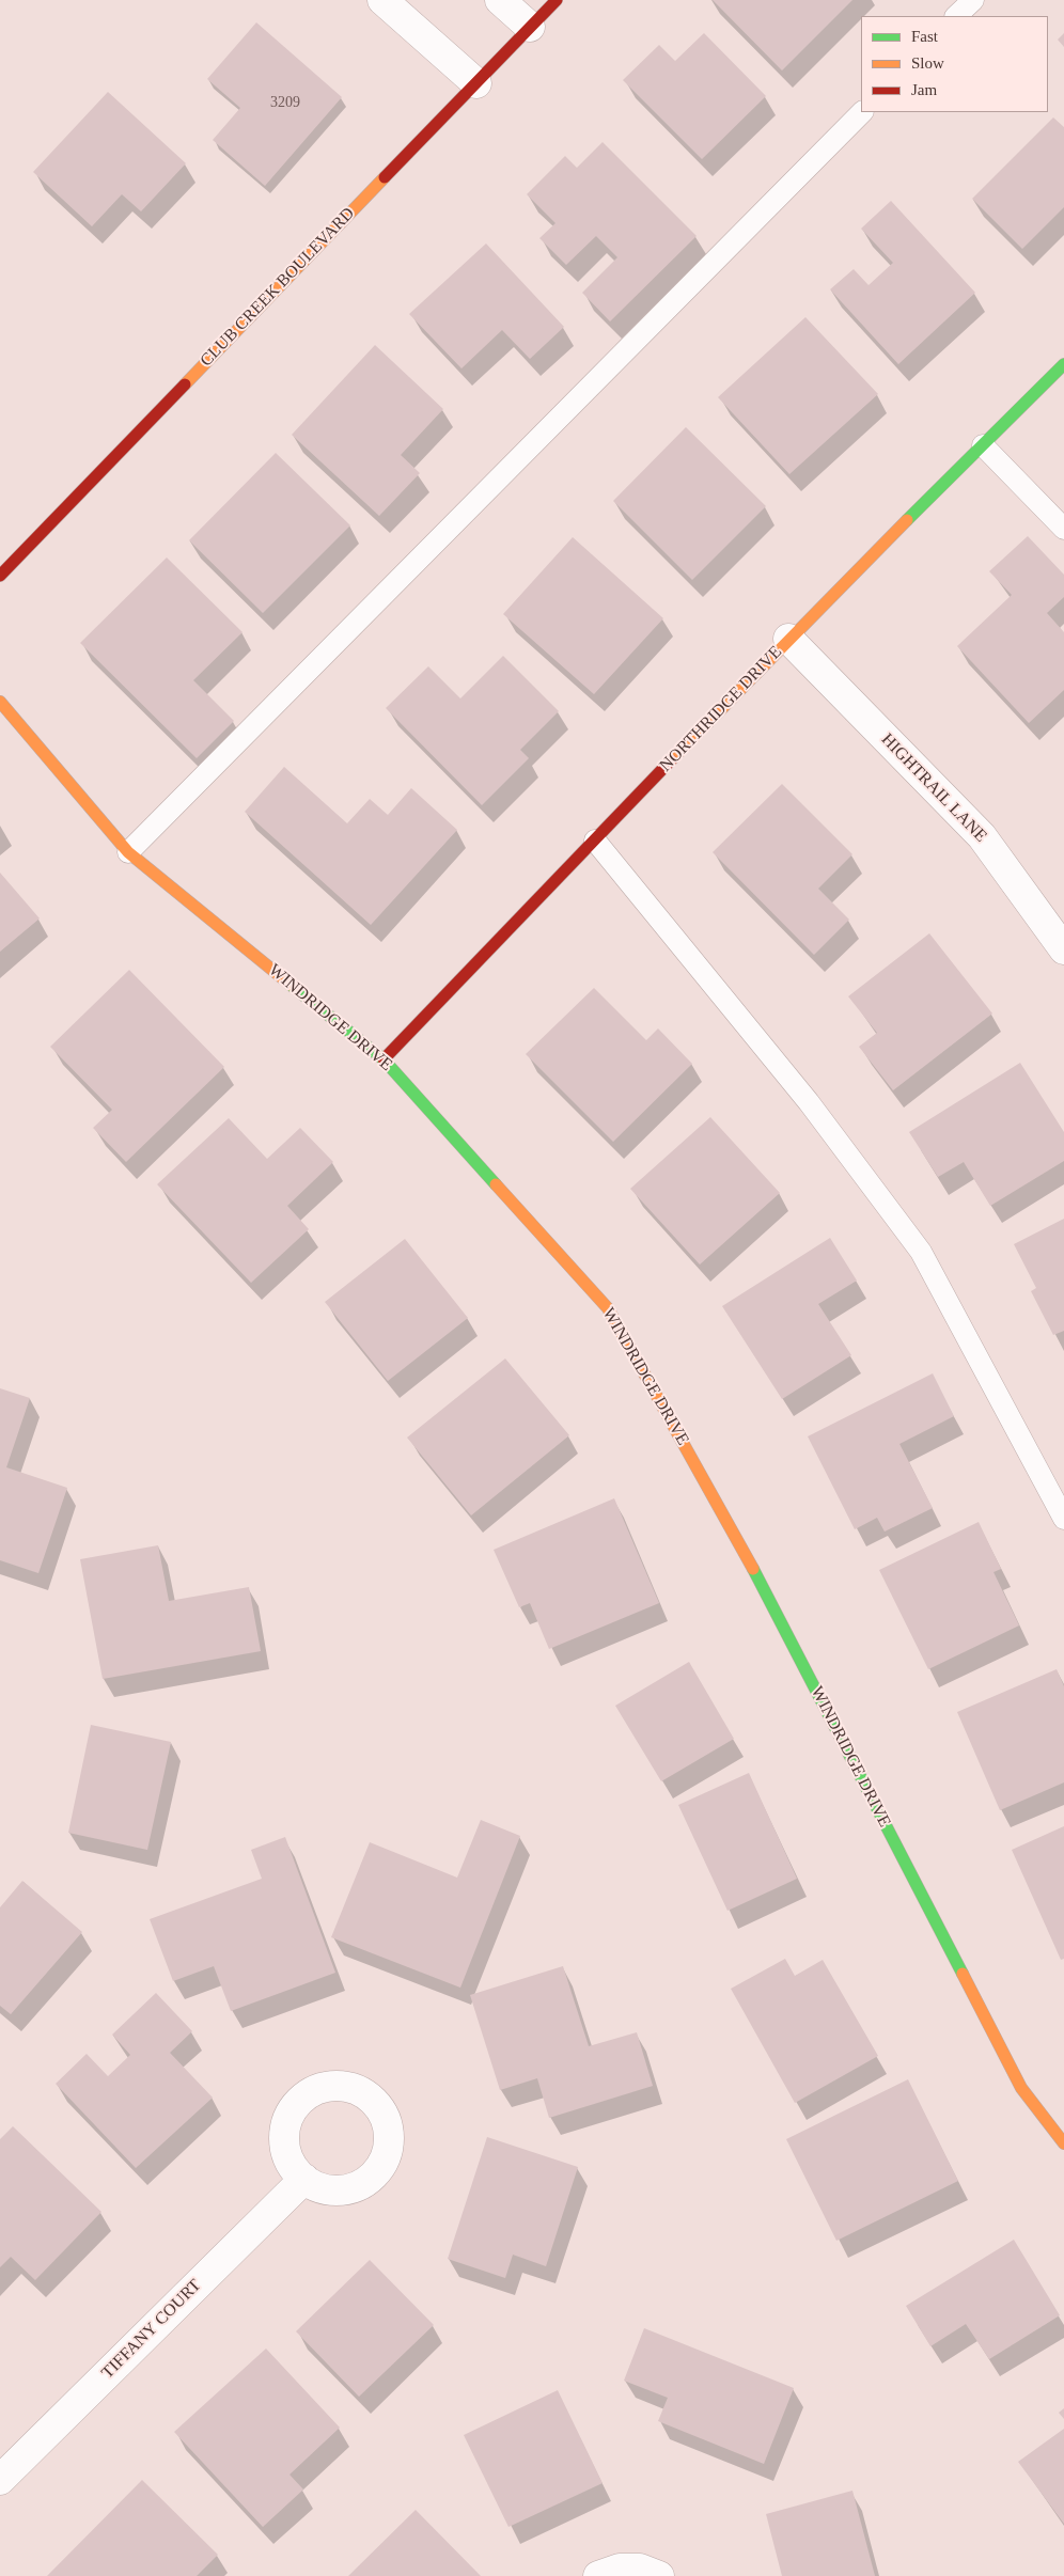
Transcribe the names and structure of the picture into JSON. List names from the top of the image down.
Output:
{
  "streets": {
    "street": [
      "CLUB CREEK BOULEVARD",
      "NORTHRIDGE DRIVE",
      "HIGHTRAIL LANE",
      "WINDRIDGE DRIVE",
      "TIFFANY COURT"
    ]
  },
  "crossings": [
    ["NORTHRIDGE DRIVE", "HIGHTRAIL LANE"],
    ["NORTHRIDGE DRIVE", "WINDRIDGE DRIVE"]
  ],
  "house_numbers": ["3209"],
  "legend": ["Fast", "Slow", "Jam"]
}
